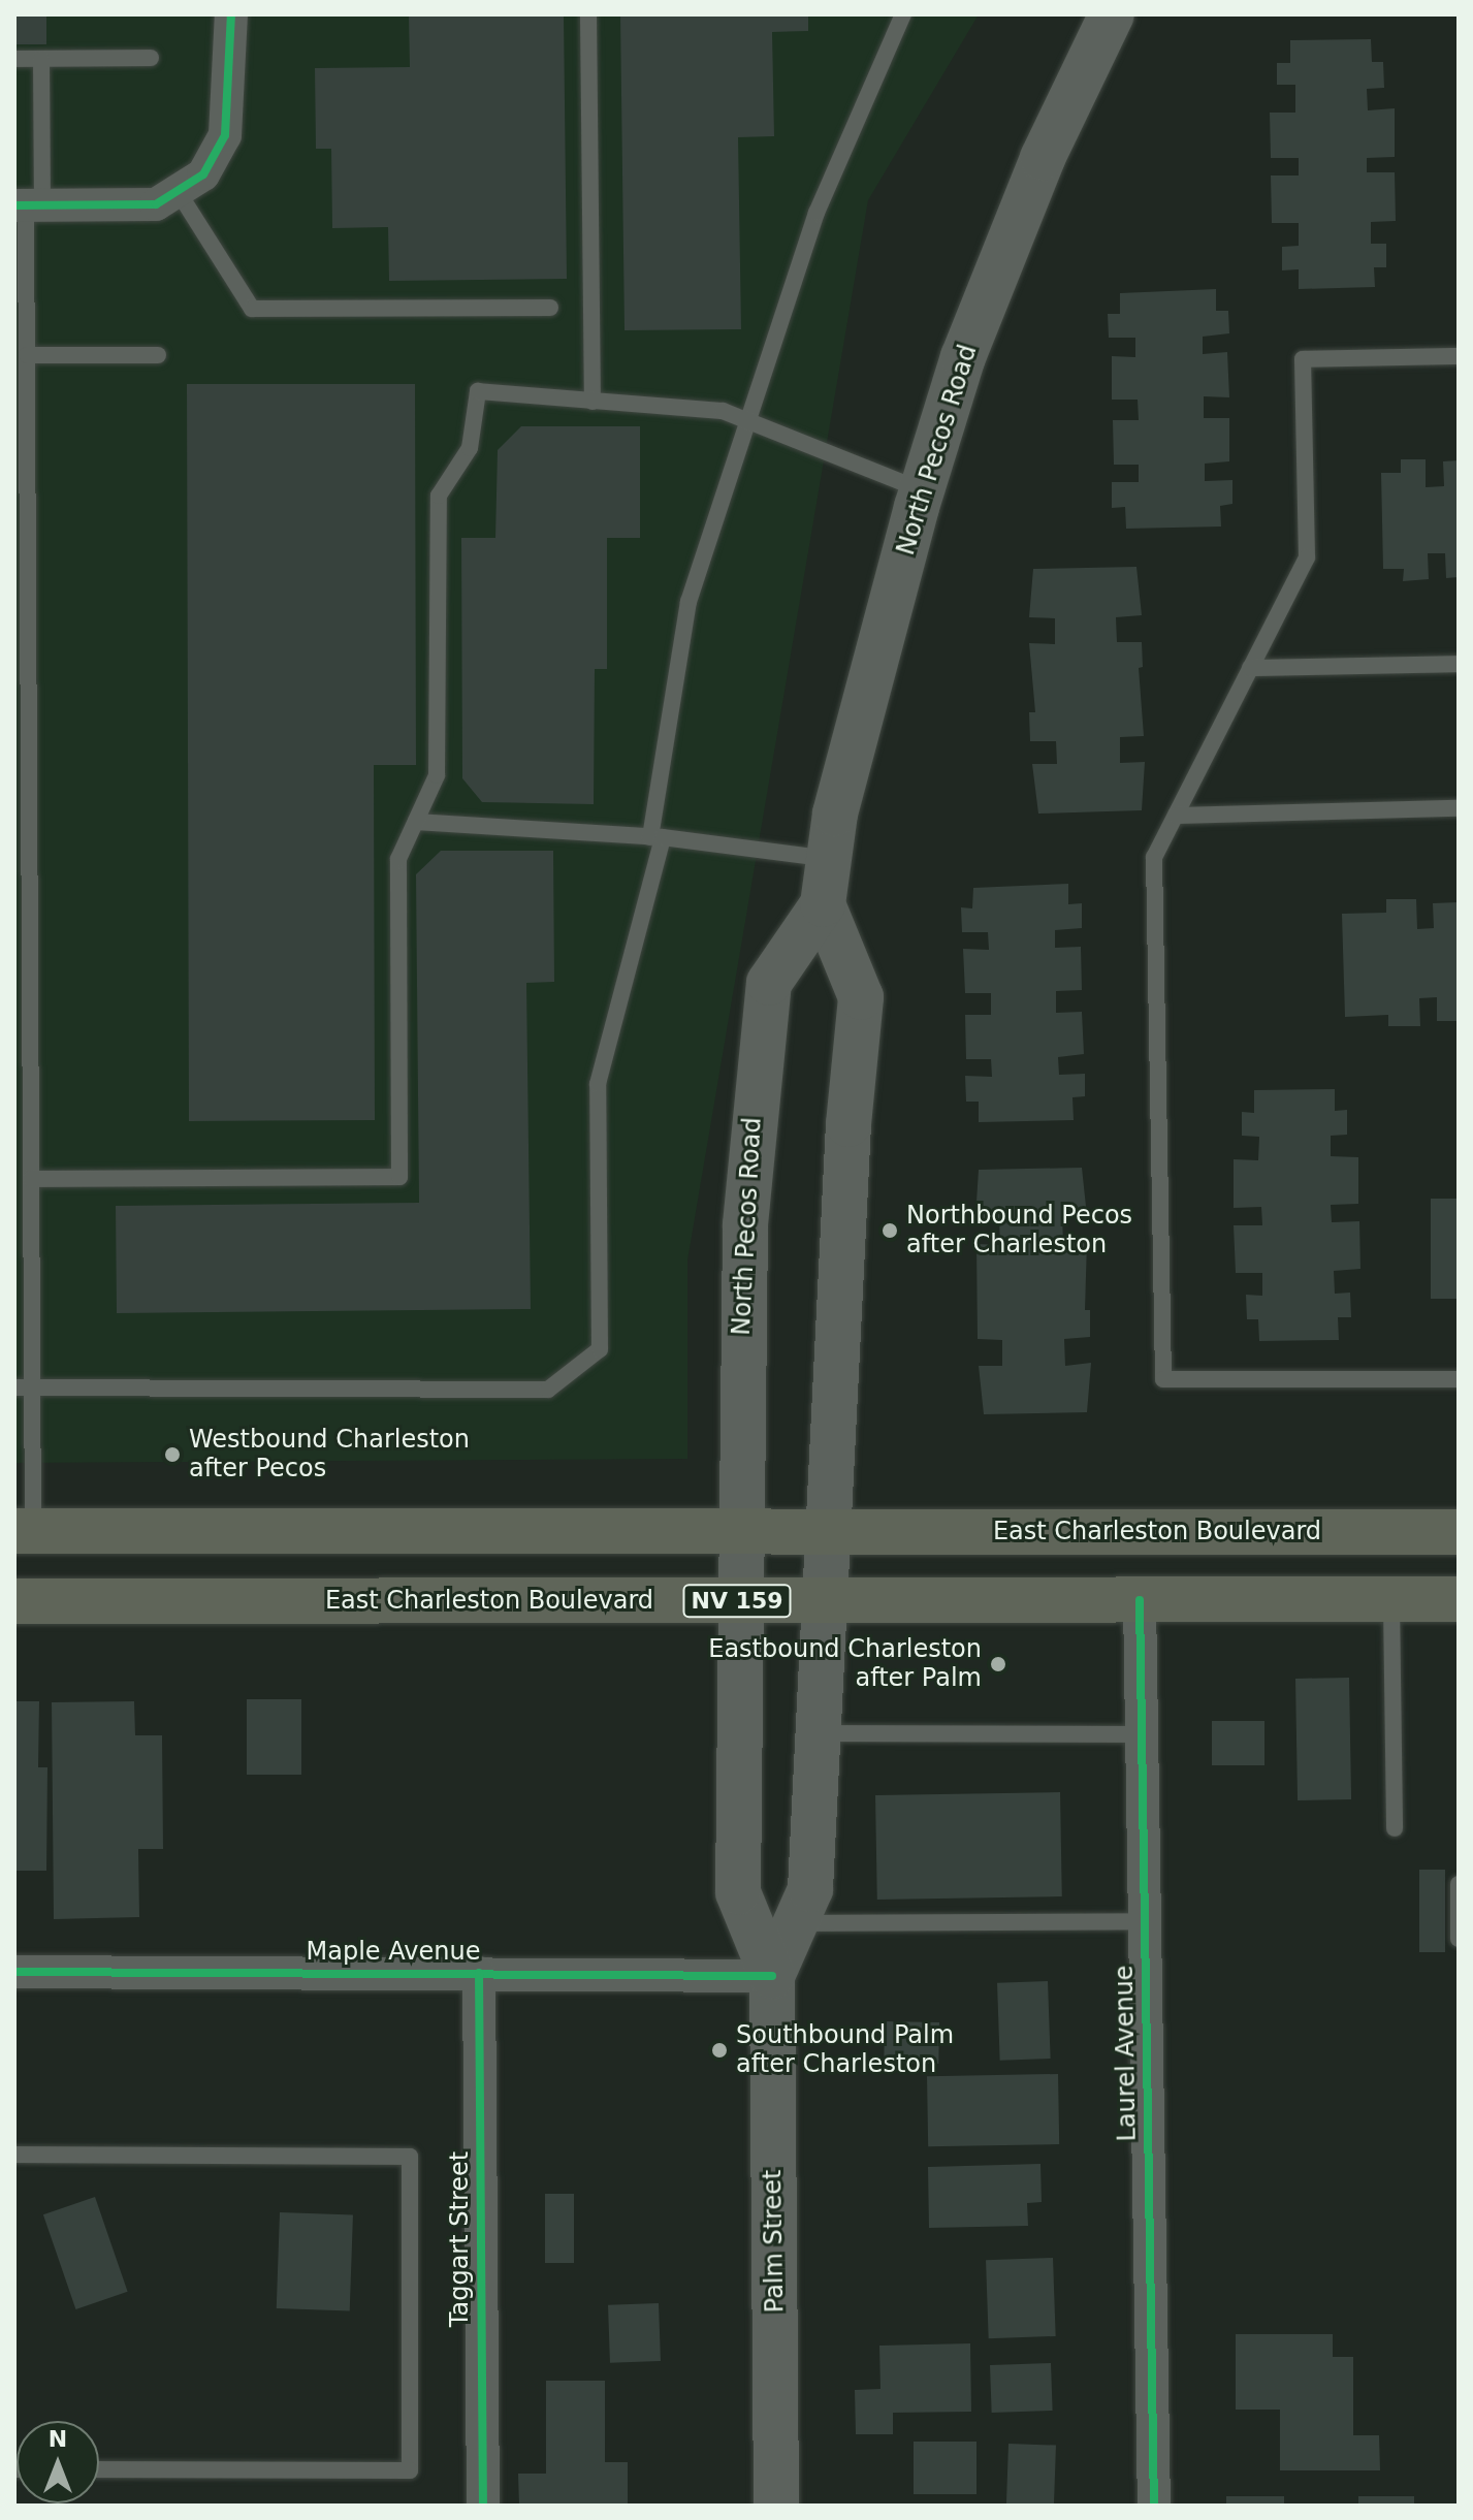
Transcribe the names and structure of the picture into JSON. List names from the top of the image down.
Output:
{
  "streets": {
    "main road": [
      "North Pecos Road",
      "East Charleston Boulevard",
      "NV 159",
      "Palm Street"
    ],
    "street": ["Maple Avenue", "Laurel Avenue", "Taggart Street"]
  },
  "crossings": [
    ["North Pecos Road", "East Charleston Boulevard"],
    ["North Pecos Road", "Palm Street"],
    ["East Charleston Boulevard", "Laurel Avenue"],
    ["East Charleston Boulevard", "Palm Street"],
    ["Maple Avenue", "Taggart Street"],
    ["Maple Avenue", "Palm Street"]
  ],
  "places": [
    "Northbound Pecos after Charleston",
    "Westbound Charleston after Pecos",
    "Eastbound Charleston after Palm",
    "Southbound Palm after Charleston"
  ],
  "north": "top"
}
